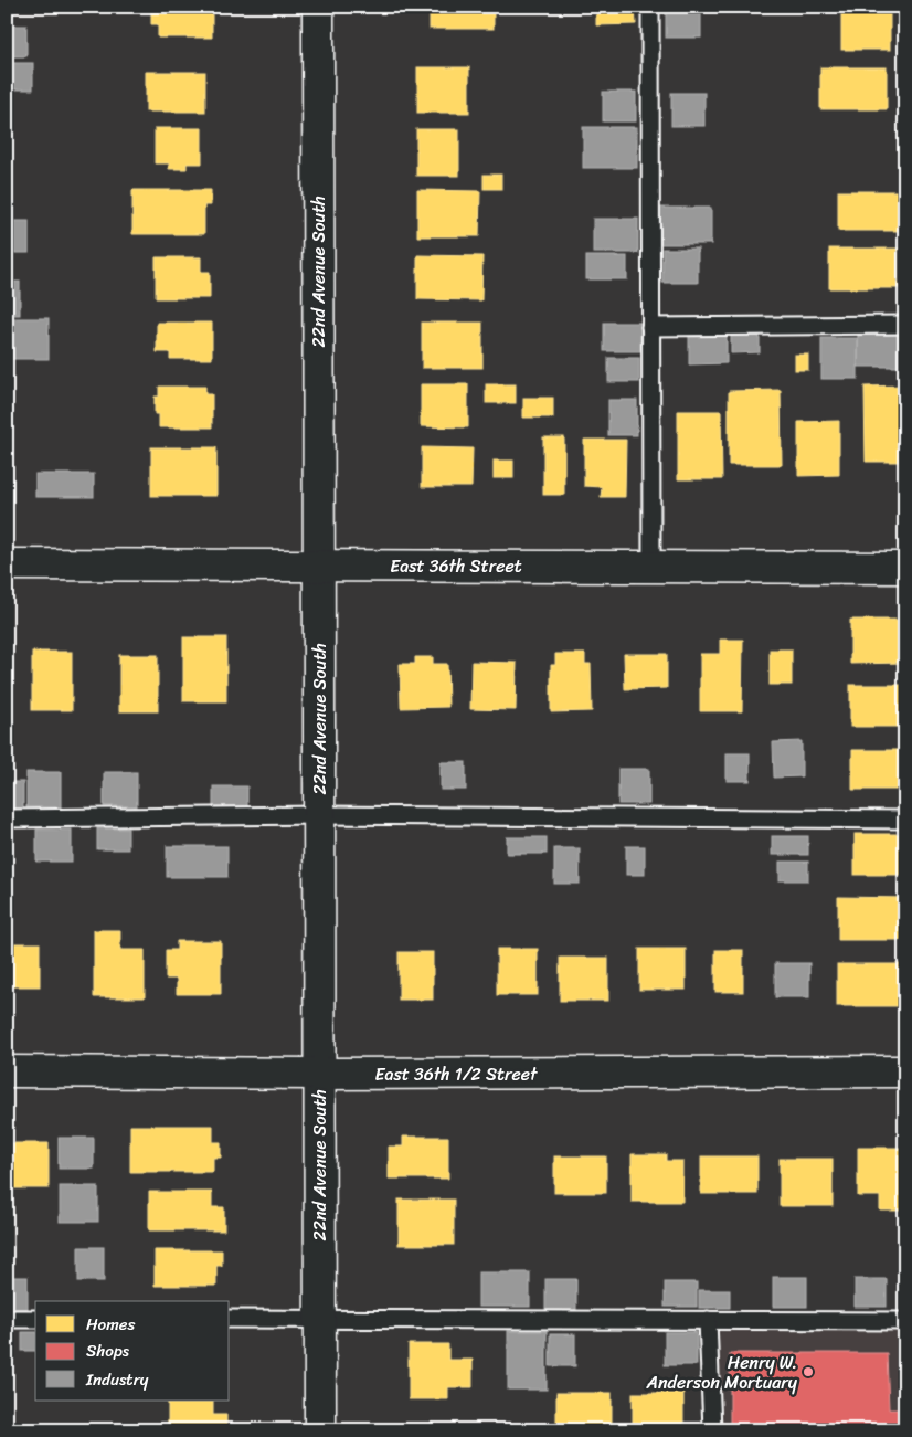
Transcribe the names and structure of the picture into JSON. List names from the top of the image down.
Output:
{
  "streets": {
    "street": ["22nd Avenue South", "East 36th Street", "East 36th 1/2 Street"]
  },
  "crossings": [
    ["22nd Avenue South", "East 36th Street"],
    ["22nd Avenue South", "East 36th 1/2 Street"]
  ],
  "places": ["Henry W. Anderson Mortuary"],
  "legend": ["Homes", "Shops", "Industry"]
}
